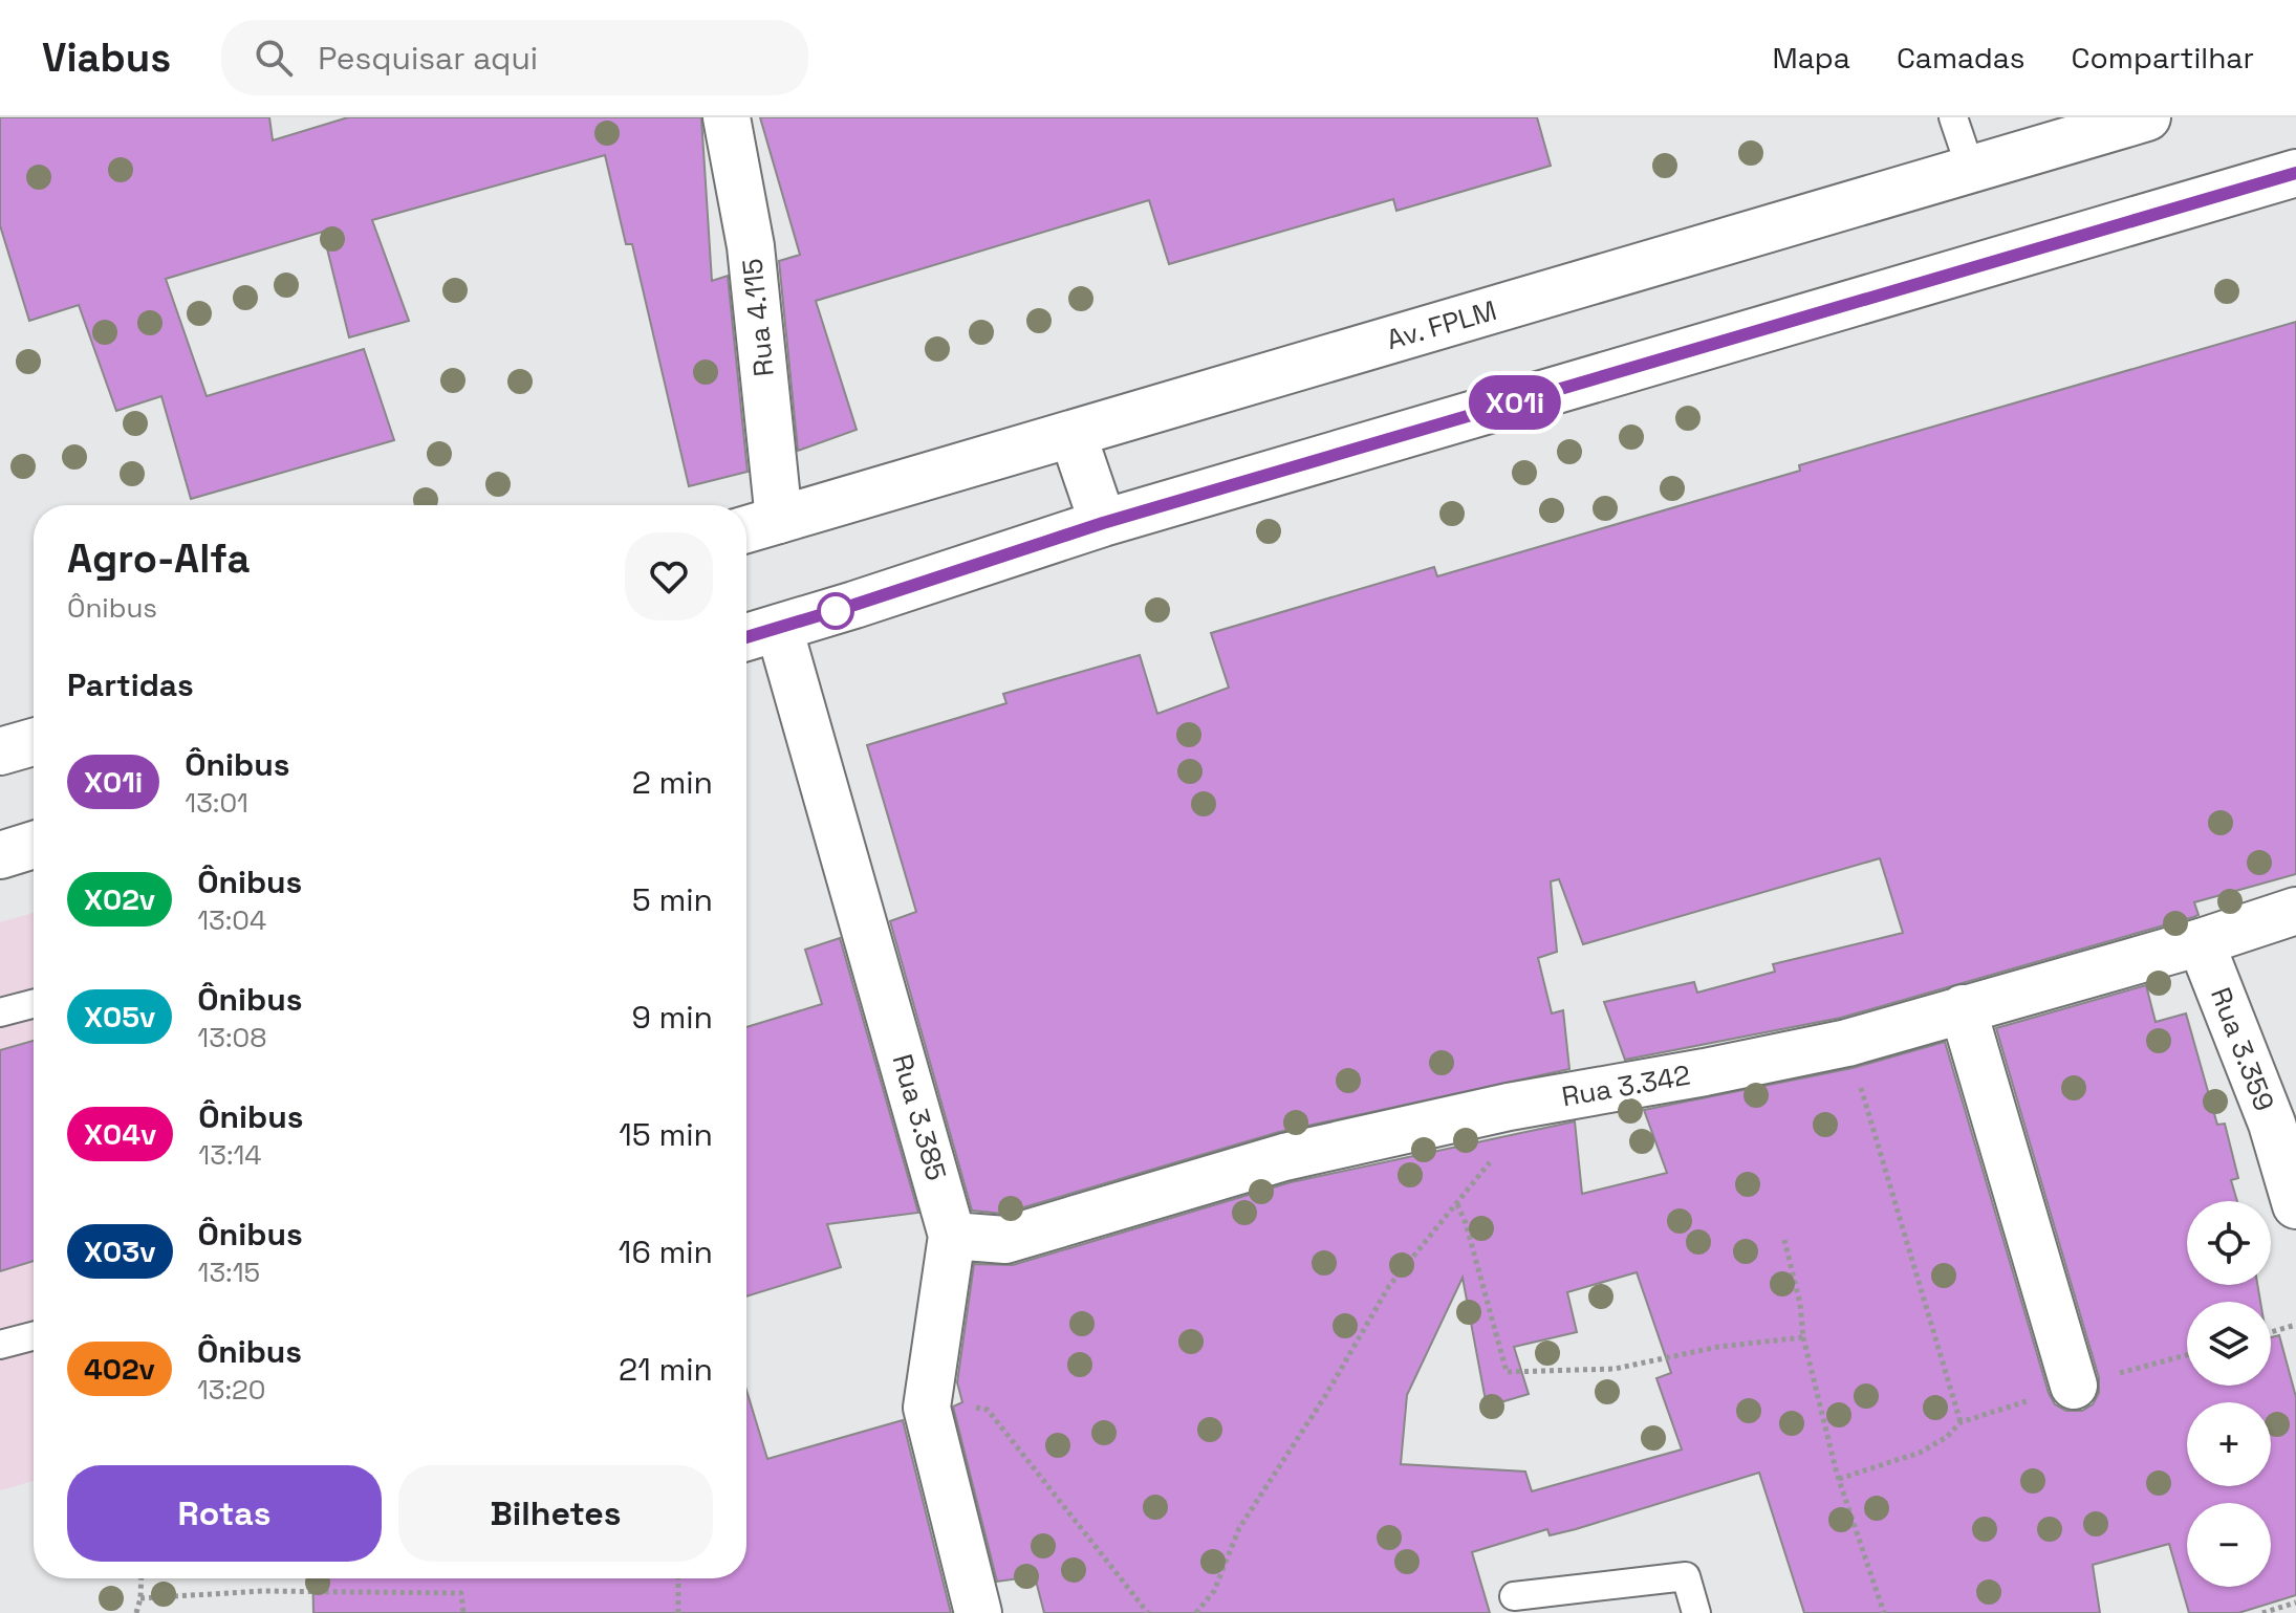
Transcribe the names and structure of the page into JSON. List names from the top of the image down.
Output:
{
  "streets": {
    "street": [
      "Rua 4.115",
      "Av. FPLM",
      "Rua 3.359",
      "Rua 3.342",
      "Rua 3.385"
    ]
  },
  "crossings": [
    ["Rua 4.115", "Av. FPLM"],
    ["Rua 3.359", "Rua 3.342"],
    ["Rua 3.342", "Rua 3.385"]
  ],
  "lines": ["bus line X01i"],
  "page": {
    "header": "Viabus",
    "search": "Pesquisar aqui",
    "nav": ["Mapa", "Camadas", "Compartilhar"],
    "on_map": "X01i",
    "heading": [
      ["Agro-Alfa", "Ônibus"],
      "Partidas"
    ],
    "list": [
      {
        "mark": "X01i",
        "name": "Ônibus",
        "note": "13:01",
        "value": "2 min"
      },
      {
        "mark": "X02v",
        "name": "Ônibus",
        "note": "13:04",
        "value": "5 min"
      },
      {
        "mark": "X05v",
        "name": "Ônibus",
        "note": "13:08",
        "value": "9 min"
      },
      {
        "mark": "X04v",
        "name": "Ônibus",
        "note": "13:14",
        "value": "15 min"
      },
      {
        "mark": "X03v",
        "name": "Ônibus",
        "note": "13:15",
        "value": "16 min"
      },
      {
        "mark": "402v",
        "name": "Ônibus",
        "note": "13:20",
        "value": "21 min"
      }
    ],
    "map_buttons": ["+", "−"],
    "buttons": ["Rotas", "Bilhetes"]
  }
}
